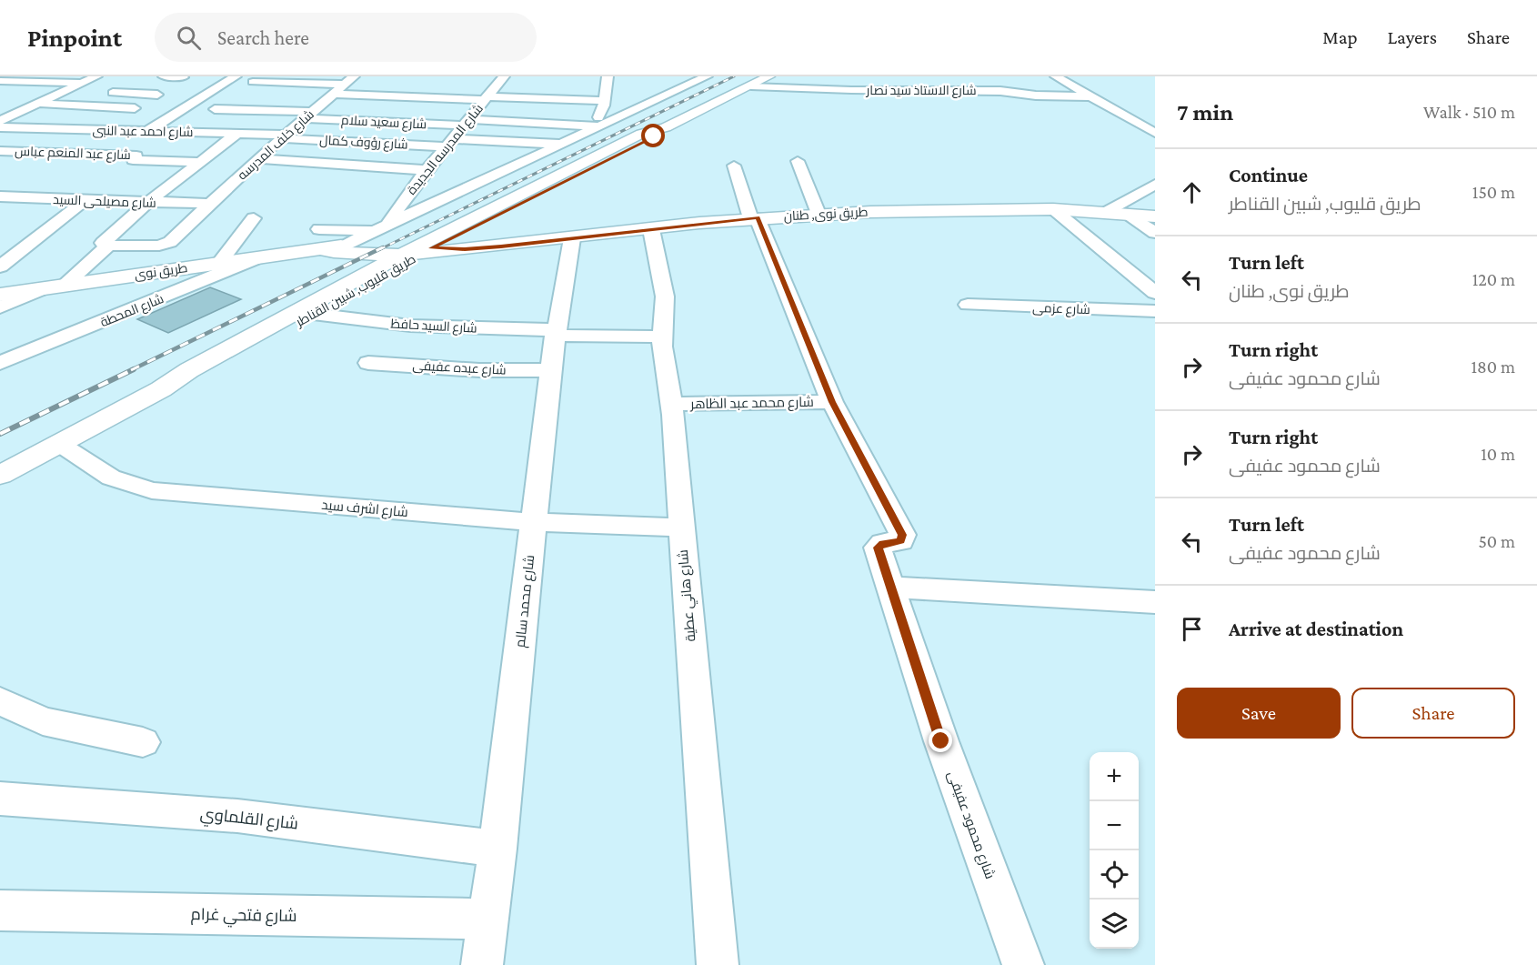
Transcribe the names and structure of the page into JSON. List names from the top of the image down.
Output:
{
  "streets": {
    "main road": ["طريق نوى, طنان", "طريق نوى", "طريق قليوب, شبين القناطر"],
    "street": [
      "شارع الاستاذ سيد نصار",
      "شارع سعيد سلام",
      "شارع احمد عبد النبى",
      "شارع رؤوف كمال",
      "شارع خلف المدرسه",
      "شارع المدرسه الجديدة",
      "شارع عبد المنعم عباس",
      "شارع مصيلحى السيد",
      "شارع عزمى",
      "شارع المحطة",
      "شارع السيد حافظ",
      "شارع عبده عفيفى",
      "شارع محمد عبد الظاهر",
      "شارع اشرف سيد",
      "شارع هاني عطية",
      "شارع محمد سالم",
      "شارع القلماوي",
      "شارع محمود عفيفى",
      "شارع فتحي غرام"
    ]
  },
  "crossings": [
    ["شارع الاستاذ سيد نصار", "طريق قليوب, شبين القناطر"],
    ["شارع سعيد سلام", "شارع رؤوف كمال"],
    ["شارع سعيد سلام", "شارع خلف المدرسه"],
    ["شارع سعيد سلام", "شارع المدرسه الجديدة"],
    ["شارع احمد عبد النبى", "شارع رؤوف كمال"],
    ["شارع احمد عبد النبى", "شارع خلف المدرسه"],
    ["شارع رؤوف كمال", "شارع خلف المدرسه"],
    ["شارع رؤوف كمال", "شارع المدرسه الجديدة"],
    ["شارع خلف المدرسه", "شارع مصيلحى السيد"],
    ["طريق نوى, طنان", "طريق نوى"],
    ["طريق نوى, طنان", "طريق قليوب, شبين القناطر"],
    ["طريق نوى, طنان", "شارع هاني عطية"],
    ["طريق نوى, طنان", "شارع محمد سالم"],
    ["طريق نوى, طنان", "شارع محمود عفيفى"],
    ["طريق نوى", "طريق قليوب, شبين القناطر"],
    ["طريق نوى", "شارع المحطة"],
    ["طريق قليوب, شبين القناطر", "شارع السيد حافظ"],
    ["طريق قليوب, شبين القناطر", "شارع اشرف سيد"],
    ["شارع السيد حافظ", "شارع هاني عطية"],
    ["شارع السيد حافظ", "شارع محمد سالم"],
    ["شارع عبده عفيفى", "شارع محمد سالم"],
    ["شارع محمد عبد الظاهر", "شارع هاني عطية"],
    ["شارع محمد عبد الظاهر", "شارع محمود عفيفى"],
    ["شارع اشرف سيد", "شارع هاني عطية"],
    ["شارع اشرف سيد", "شارع محمد سالم"],
    ["شارع محمد سالم", "شارع القلماوي"],
    ["شارع محمد سالم", "شارع فتحي غرام"]
  ],
  "page": {
    "header": "Pinpoint",
    "search": "Search here",
    "nav": ["Map", "Layers", "Share"],
    "heading": ["7 min", "Walk · 510 m"],
    "list": [
      ["Continue", "طريق قليوب, شبين القناطر", "150 m"],
      ["Turn left", "طريق نوى, طنان", "120 m"],
      ["Turn right", "شارع محمود عفيفى", "180 m"],
      ["Turn right", "شارع محمود عفيفى", "10 m"],
      ["Turn left", "شارع محمود عفيفى", "50 m"],
      "Arrive at destination"
    ],
    "buttons": ["Save", "Share"],
    "map_buttons": ["+", "−"]
  }
}
